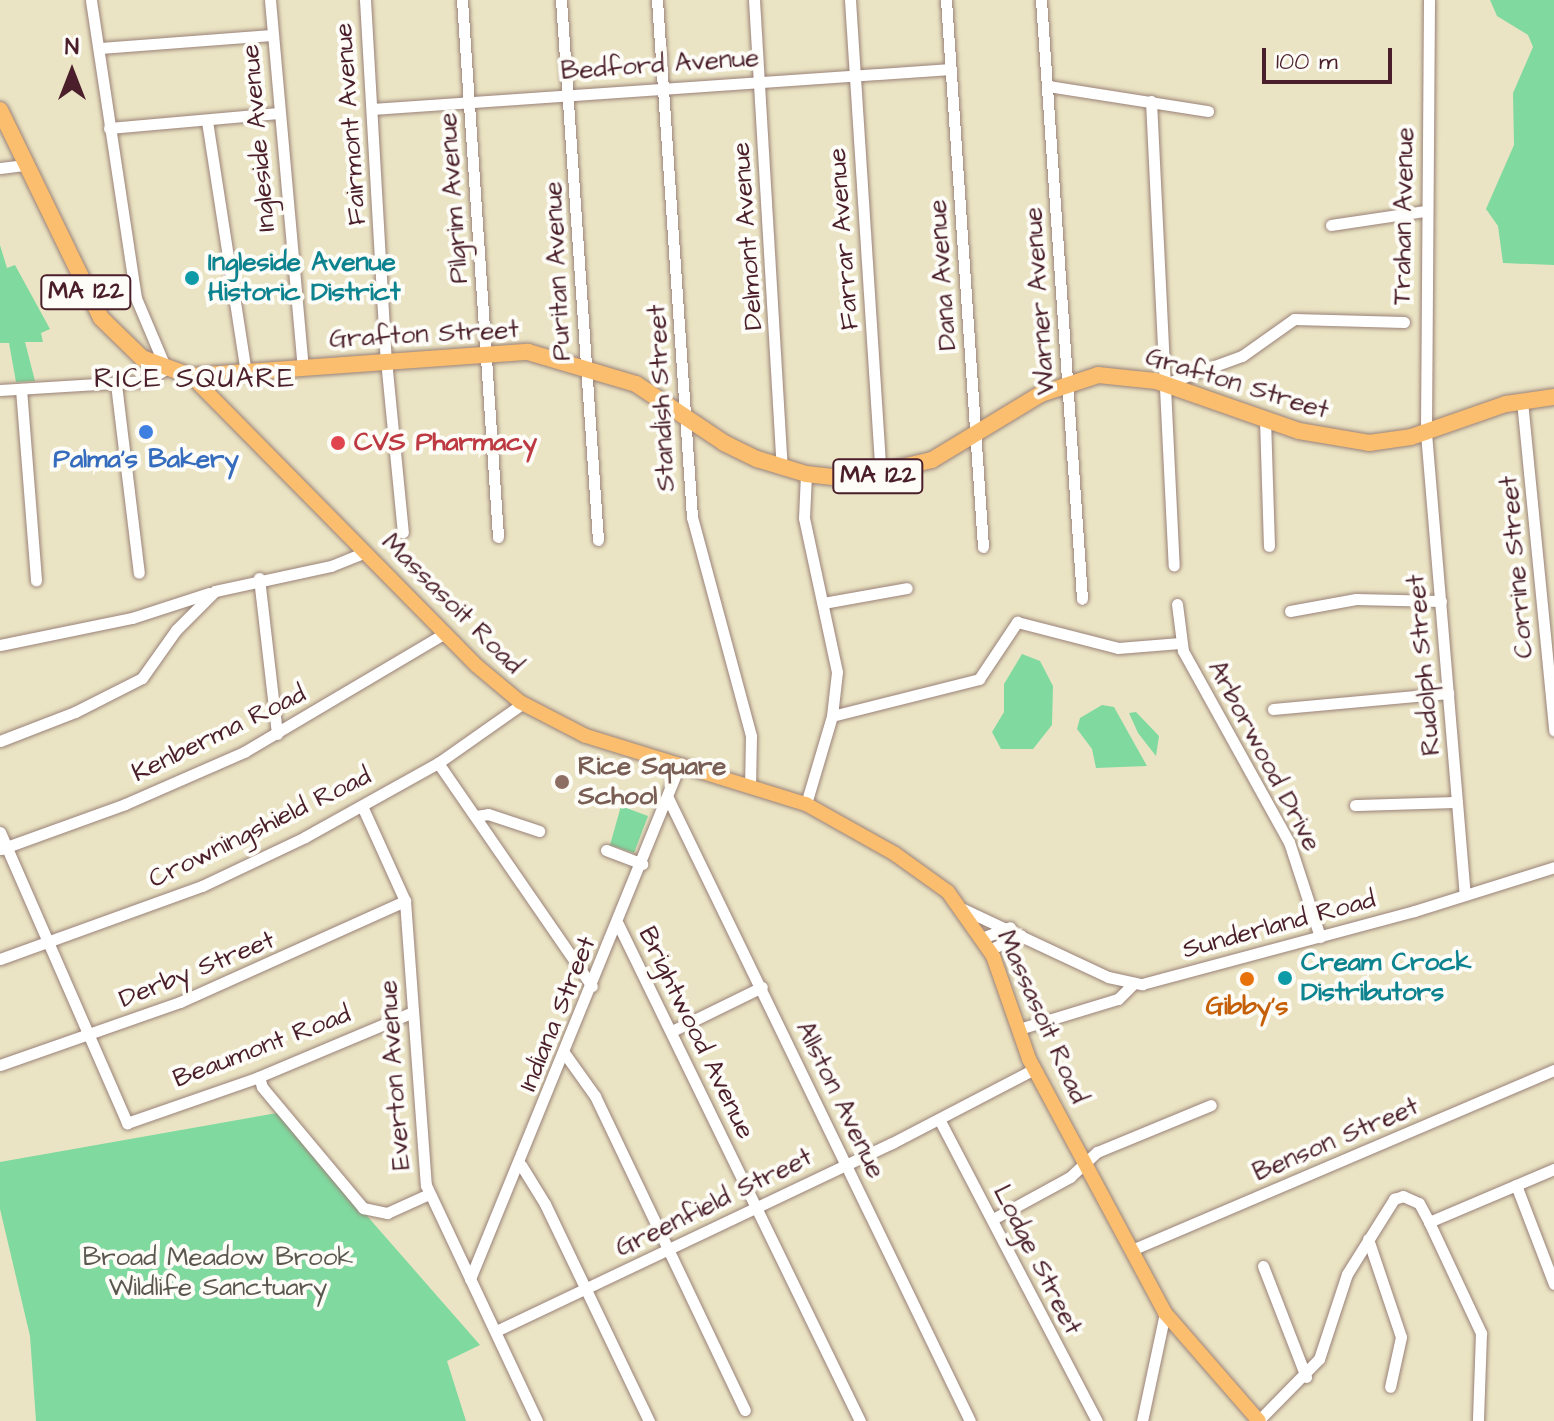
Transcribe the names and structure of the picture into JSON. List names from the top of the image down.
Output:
{
  "streets": {
    "highway": ["MA 122", "Grafton Street"],
    "main road": ["Massasoit Road"],
    "street": [
      "Bedford Avenue",
      "Fairmont Avenue",
      "Ingleside Avenue",
      "Pilgrim Avenue",
      "Trahan Avenue",
      "Delmont Avenue",
      "Farrar Avenue",
      "Puritan Avenue",
      "Dana Avenue",
      "Warner Avenue",
      "Standish Street",
      "Corrine Street",
      "Rudolph Street",
      "Kenberma Road",
      "Arborwood Drive",
      "Crowningshield Road",
      "Sunderland Road",
      "Derby Street",
      "Indiana Street",
      "Brightwood Avenue",
      "Beaumont Road",
      "Everton Avenue",
      "Allston Avenue",
      "Benson Street",
      "Greenfield Street",
      "Lodge Street"
    ]
  },
  "crossings": [
    ["Bedford Avenue", "Fairmont Avenue"],
    ["Bedford Avenue", "Pilgrim Avenue"],
    ["Bedford Avenue", "Delmont Avenue"],
    ["Bedford Avenue", "Farrar Avenue"],
    ["Bedford Avenue", "Puritan Avenue"],
    ["Bedford Avenue", "Dana Avenue"],
    ["Bedford Avenue", "Standish Street"],
    ["Fairmont Avenue", "Grafton Street"],
    ["Ingleside Avenue", "Grafton Street"],
    ["Pilgrim Avenue", "Grafton Street"],
    ["Trahan Avenue", "Grafton Street"],
    ["Trahan Avenue", "Rudolph Street"],
    ["Delmont Avenue", "Grafton Street"],
    ["Farrar Avenue", "Grafton Street"],
    ["Puritan Avenue", "Grafton Street"],
    ["Dana Avenue", "Grafton Street"],
    ["Warner Avenue", "Grafton Street"],
    ["Grafton Street", "Standish Street"],
    ["Grafton Street", "Corrine Street"],
    ["Grafton Street", "Massasoit Road"],
    ["Grafton Street", "Rudolph Street"],
    ["Standish Street", "Massasoit Road"],
    ["Massasoit Road", "Kenberma Road"],
    ["Massasoit Road", "Crowningshield Road"],
    ["Massasoit Road", "Indiana Street"],
    ["Massasoit Road", "Benson Street"],
    ["Massasoit Road", "Greenfield Street"],
    ["Rudolph Street", "Sunderland Road"],
    ["Arborwood Drive", "Sunderland Road"],
    ["Crowningshield Road", "Everton Avenue"],
    ["Derby Street", "Beaumont Road"],
    ["Derby Street", "Everton Avenue"],
    ["Indiana Street", "Brightwood Avenue"],
    ["Indiana Street", "Everton Avenue"],
    ["Indiana Street", "Allston Avenue"],
    ["Brightwood Avenue", "Greenfield Street"],
    ["Beaumont Road", "Everton Avenue"],
    ["Everton Avenue", "Greenfield Street"],
    ["Allston Avenue", "Greenfield Street"],
    ["Greenfield Street", "Lodge Street"]
  ],
  "districts": ["RICE SQUARE"],
  "parks": ["Broad Meadow Brook Wildlife Sanctuary"],
  "places": [
    "Ingleside Avenue Historic District",
    "Palma's Bakery",
    "CVS Pharmacy",
    "Rice Square School",
    "Cream Crock Distributors",
    "Gibby's"
  ],
  "scale_bar": "100 m",
  "north": "top"
}
